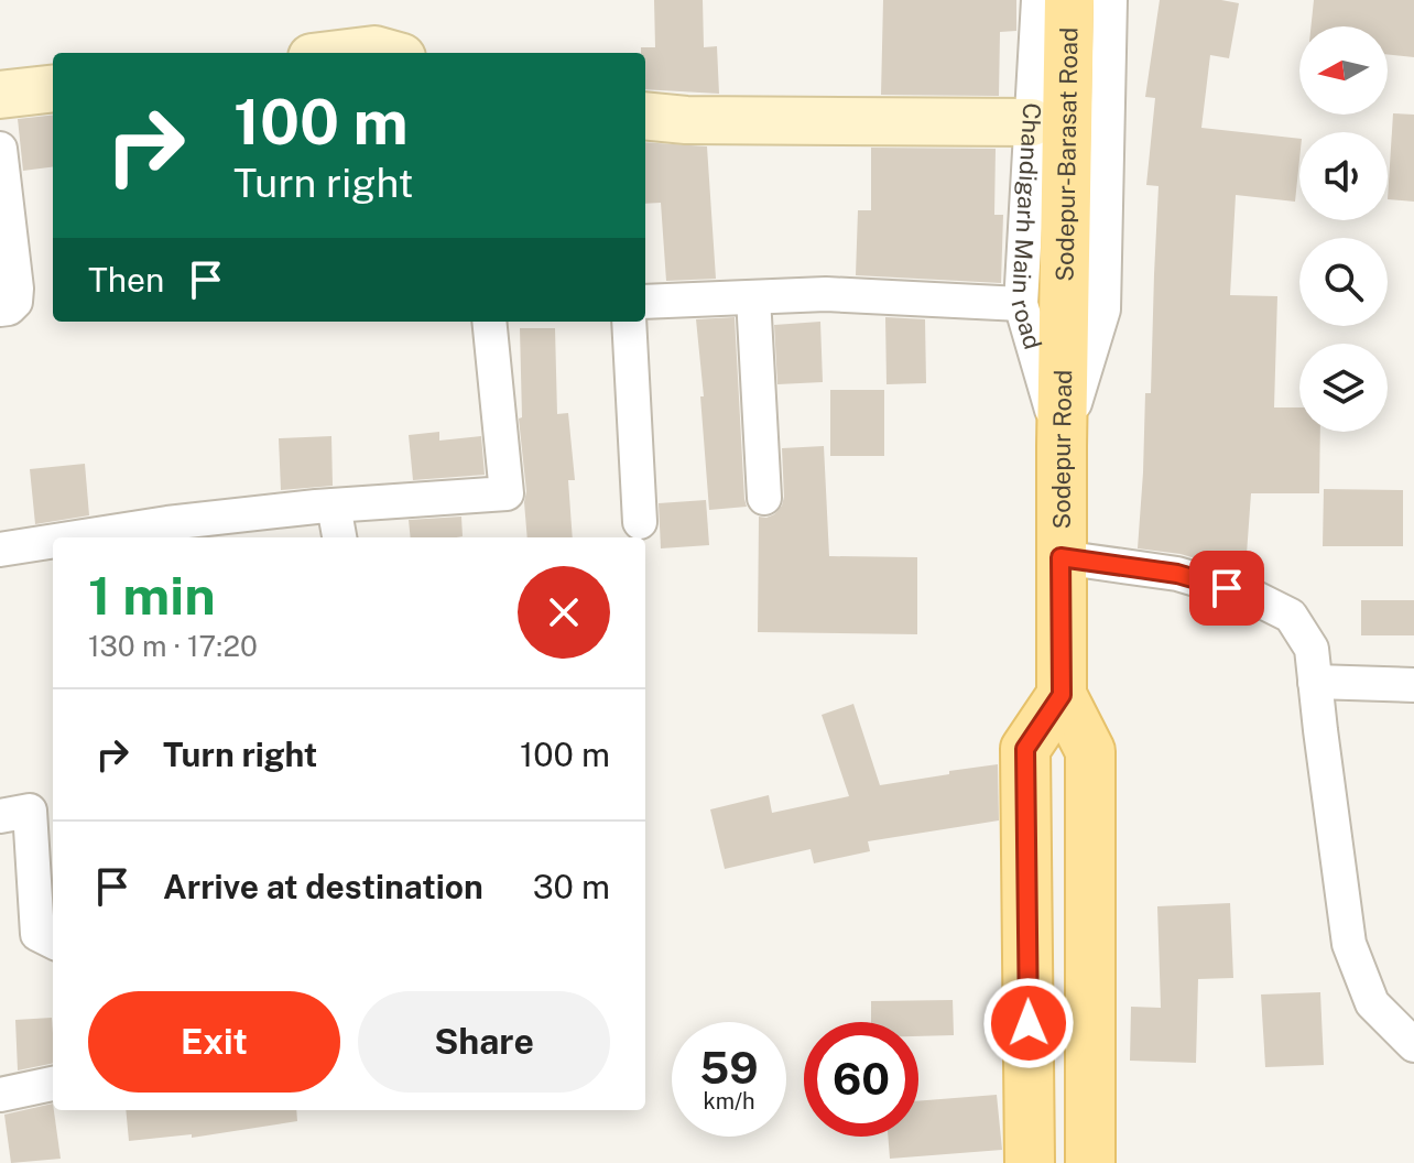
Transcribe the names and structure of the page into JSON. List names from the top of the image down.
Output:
{
  "streets": {
    "main road": ["Sodepur-Barasat Road", "Sodepur Road"],
    "street": ["Chandigarh Main road"]
  },
  "crossings": [
    ["Sodepur-Barasat Road", "Chandigarh Main road"],
    ["Sodepur-Barasat Road", "Sodepur Road"],
    ["Chandigarh Main road", "Sodepur Road"]
  ],
  "north": "left",
  "page": {
    "turn": ["100 m", "Turn right"],
    "then": "Then",
    "heading": ["1 min", "130 m · 17:20"],
    "list": [
      {
        "name": "Turn right",
        "value": "100 m"
      },
      {
        "name": "Arrive at destination",
        "value": "30 m"
      }
    ],
    "buttons": ["Exit", "Share"],
    "speed": "59 km/h",
    "limit": "60"
  }
}
